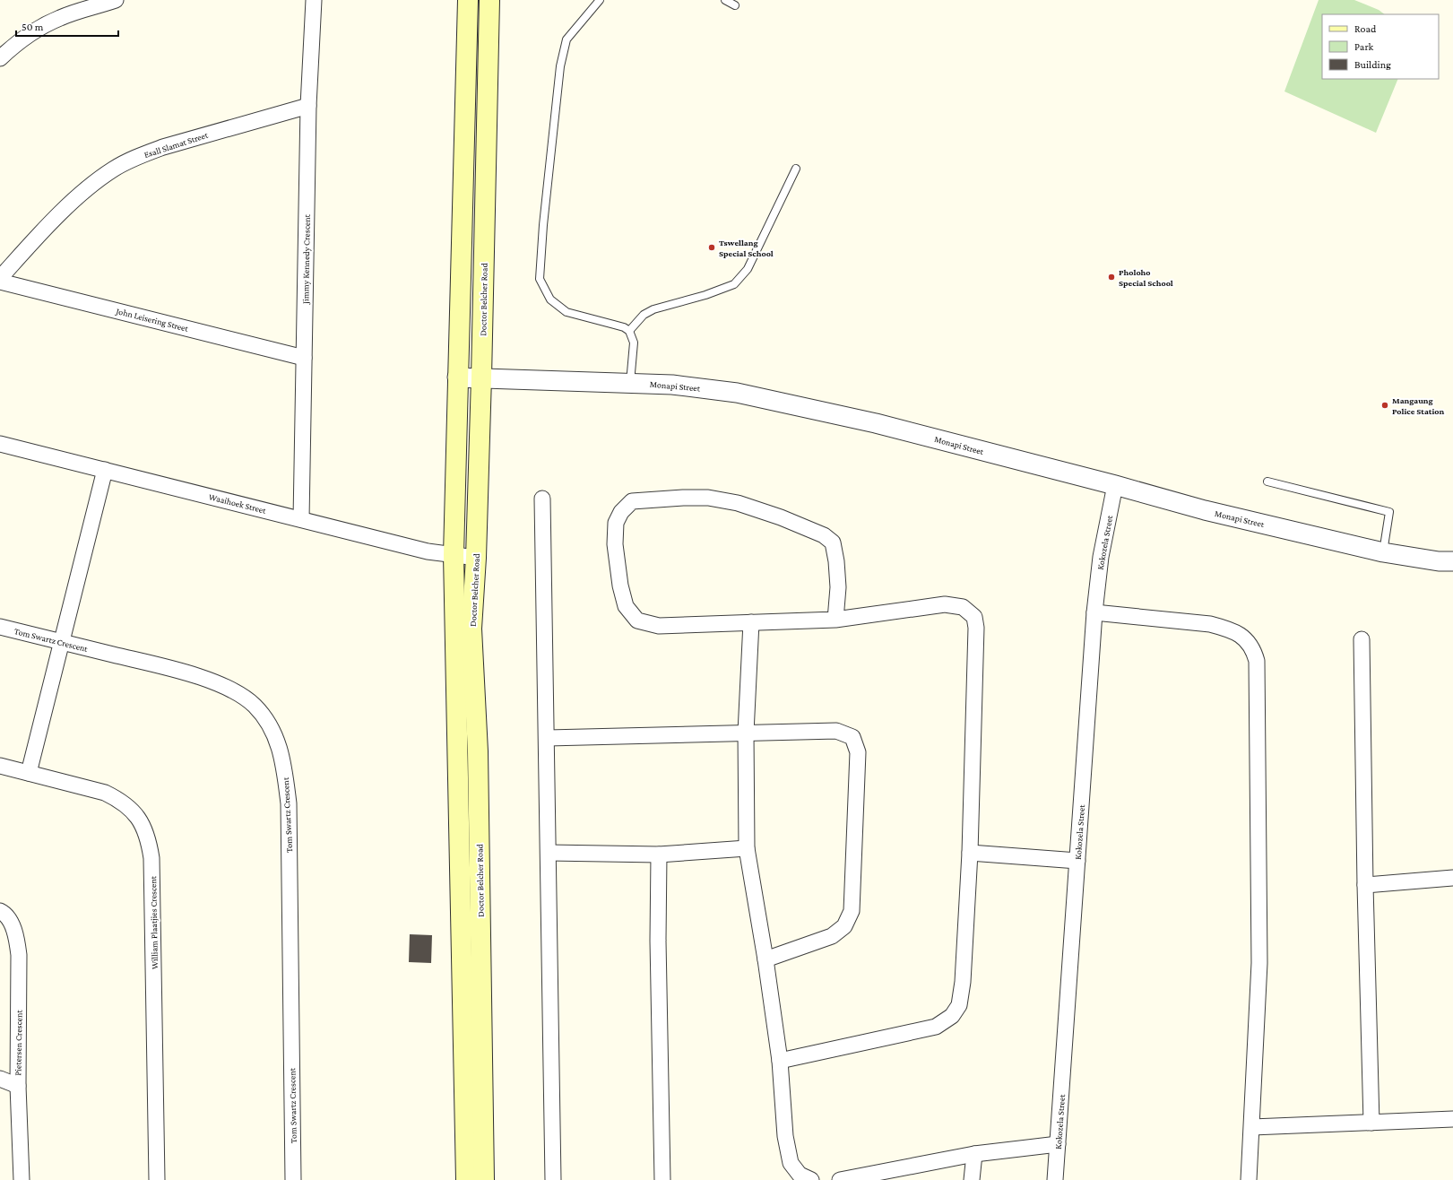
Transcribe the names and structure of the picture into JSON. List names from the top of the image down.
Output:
{
  "streets": {
    "main road": ["Doctor Belcher Road"],
    "street": [
      "Esall Slamat Street",
      "Jimmy Kennedy Crescent",
      "John Leisering Street",
      "Monapi Street",
      "Waaihoek Street",
      "Kokozela Street",
      "Tom Swartz Crescent",
      "William Plaatjies Crescent",
      "Pietersen Crescent"
    ]
  },
  "crossings": [
    ["Esall Slamat Street", "Jimmy Kennedy Crescent"],
    ["Jimmy Kennedy Crescent", "John Leisering Street"],
    ["Jimmy Kennedy Crescent", "Waaihoek Street"],
    ["Doctor Belcher Road", "Monapi Street"],
    ["Doctor Belcher Road", "Waaihoek Street"],
    ["Monapi Street", "Kokozela Street"]
  ],
  "places": ["Tswellang Special School", "Pholoho Special School", "Mangaung Police Station"],
  "legend": ["Road", "Park", "Building"],
  "scale_bar": "50 m"
}
